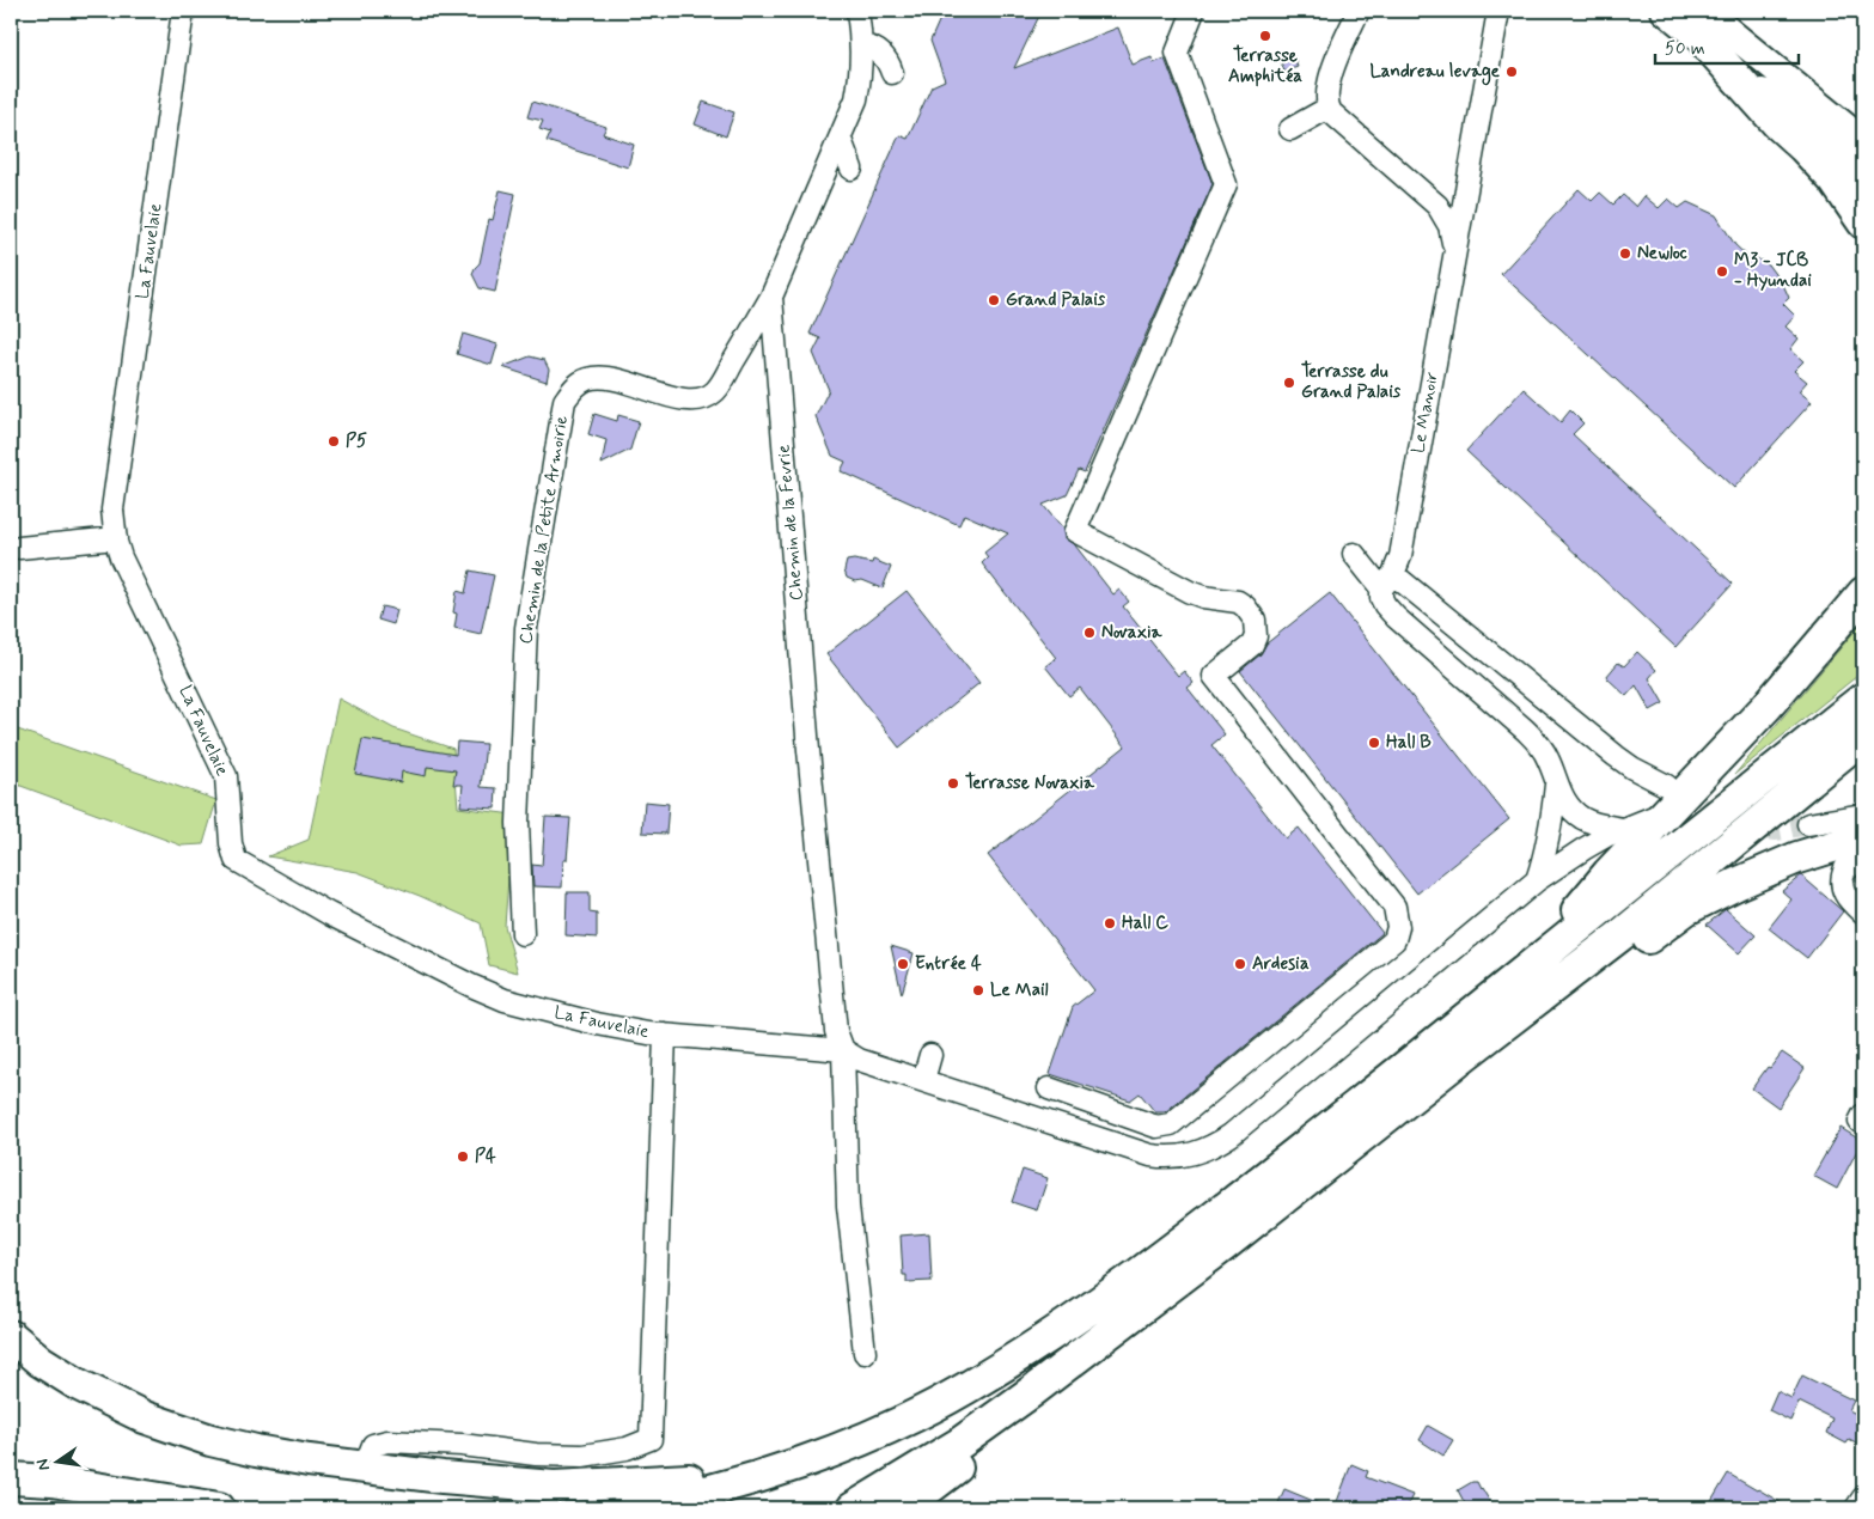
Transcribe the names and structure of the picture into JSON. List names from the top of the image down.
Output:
{
  "streets": {
    "street": [
      "La Fauvelaie",
      "Le Manoir",
      "Chemin de la Fevrie",
      "Chemin de la Petite Armoirie"
    ]
  },
  "crossings": [
    ["La Fauvelaie", "Chemin de la Fevrie"],
    ["Chemin de la Fevrie", "Chemin de la Petite Armoirie"]
  ],
  "places": [
    "Terrasse Amphitéa",
    "Landreau levage",
    "Newloc",
    "M3 - JCB - Hyundai",
    "Grand Palais",
    "Terrasse du Grand Palais",
    "P5",
    "Novaxia",
    "Hall B",
    "Terrasse Novaxia",
    "Hall C",
    "Entrée 4",
    "Ardesia",
    "Le Mail",
    "P4"
  ],
  "scale_bar": "50 m",
  "north": "left"
}
